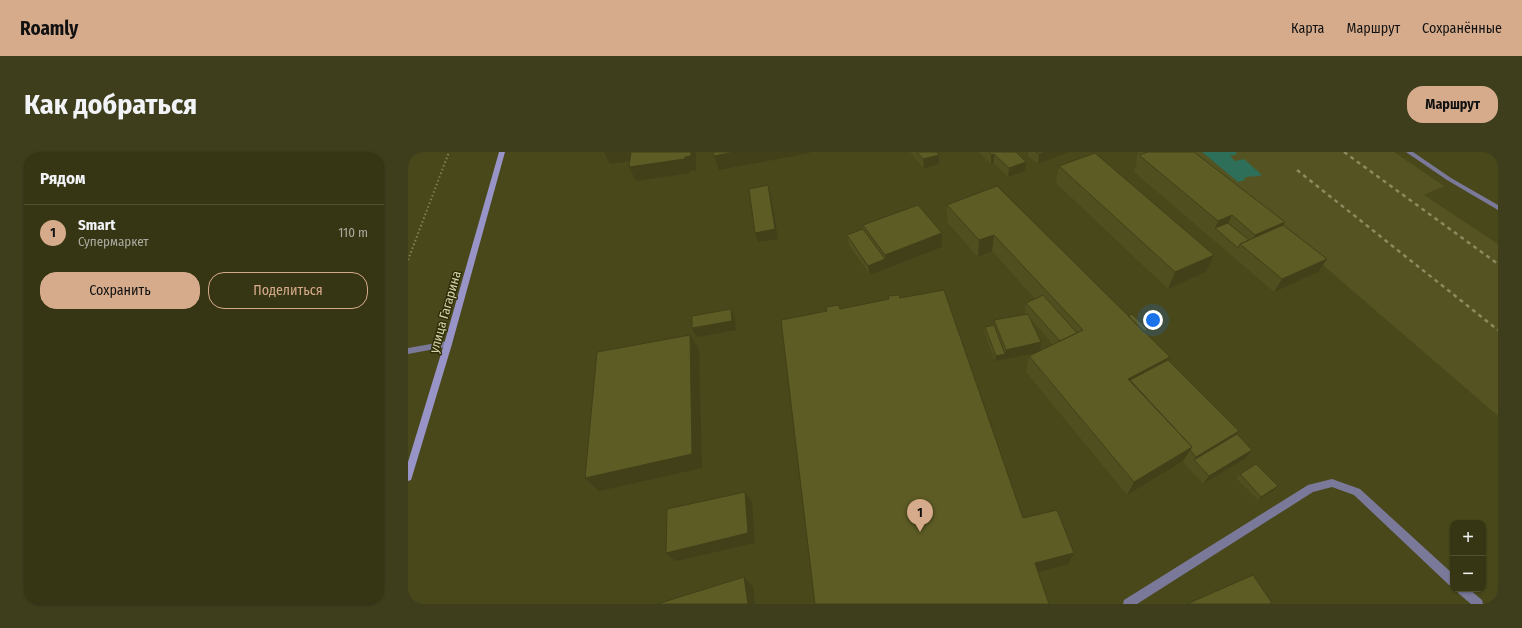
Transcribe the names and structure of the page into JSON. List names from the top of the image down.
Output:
{
  "streets": {
    "main road": ["улица Гагарина"]
  },
  "page": {
    "header": "Roamly",
    "nav": ["Карта", "Маршрут", "Сохранённые"],
    "buttons": [
      "Маршрут",
      ["Сохранить", "Поделиться"]
    ],
    "title": "Как добраться",
    "heading": "Рядом",
    "list": [
      {
        "mark": "1",
        "name": "Smart",
        "note": "Супермаркет",
        "value": "110 m"
      }
    ],
    "pins": "1",
    "map_buttons": ["+", "−"]
  }
}
